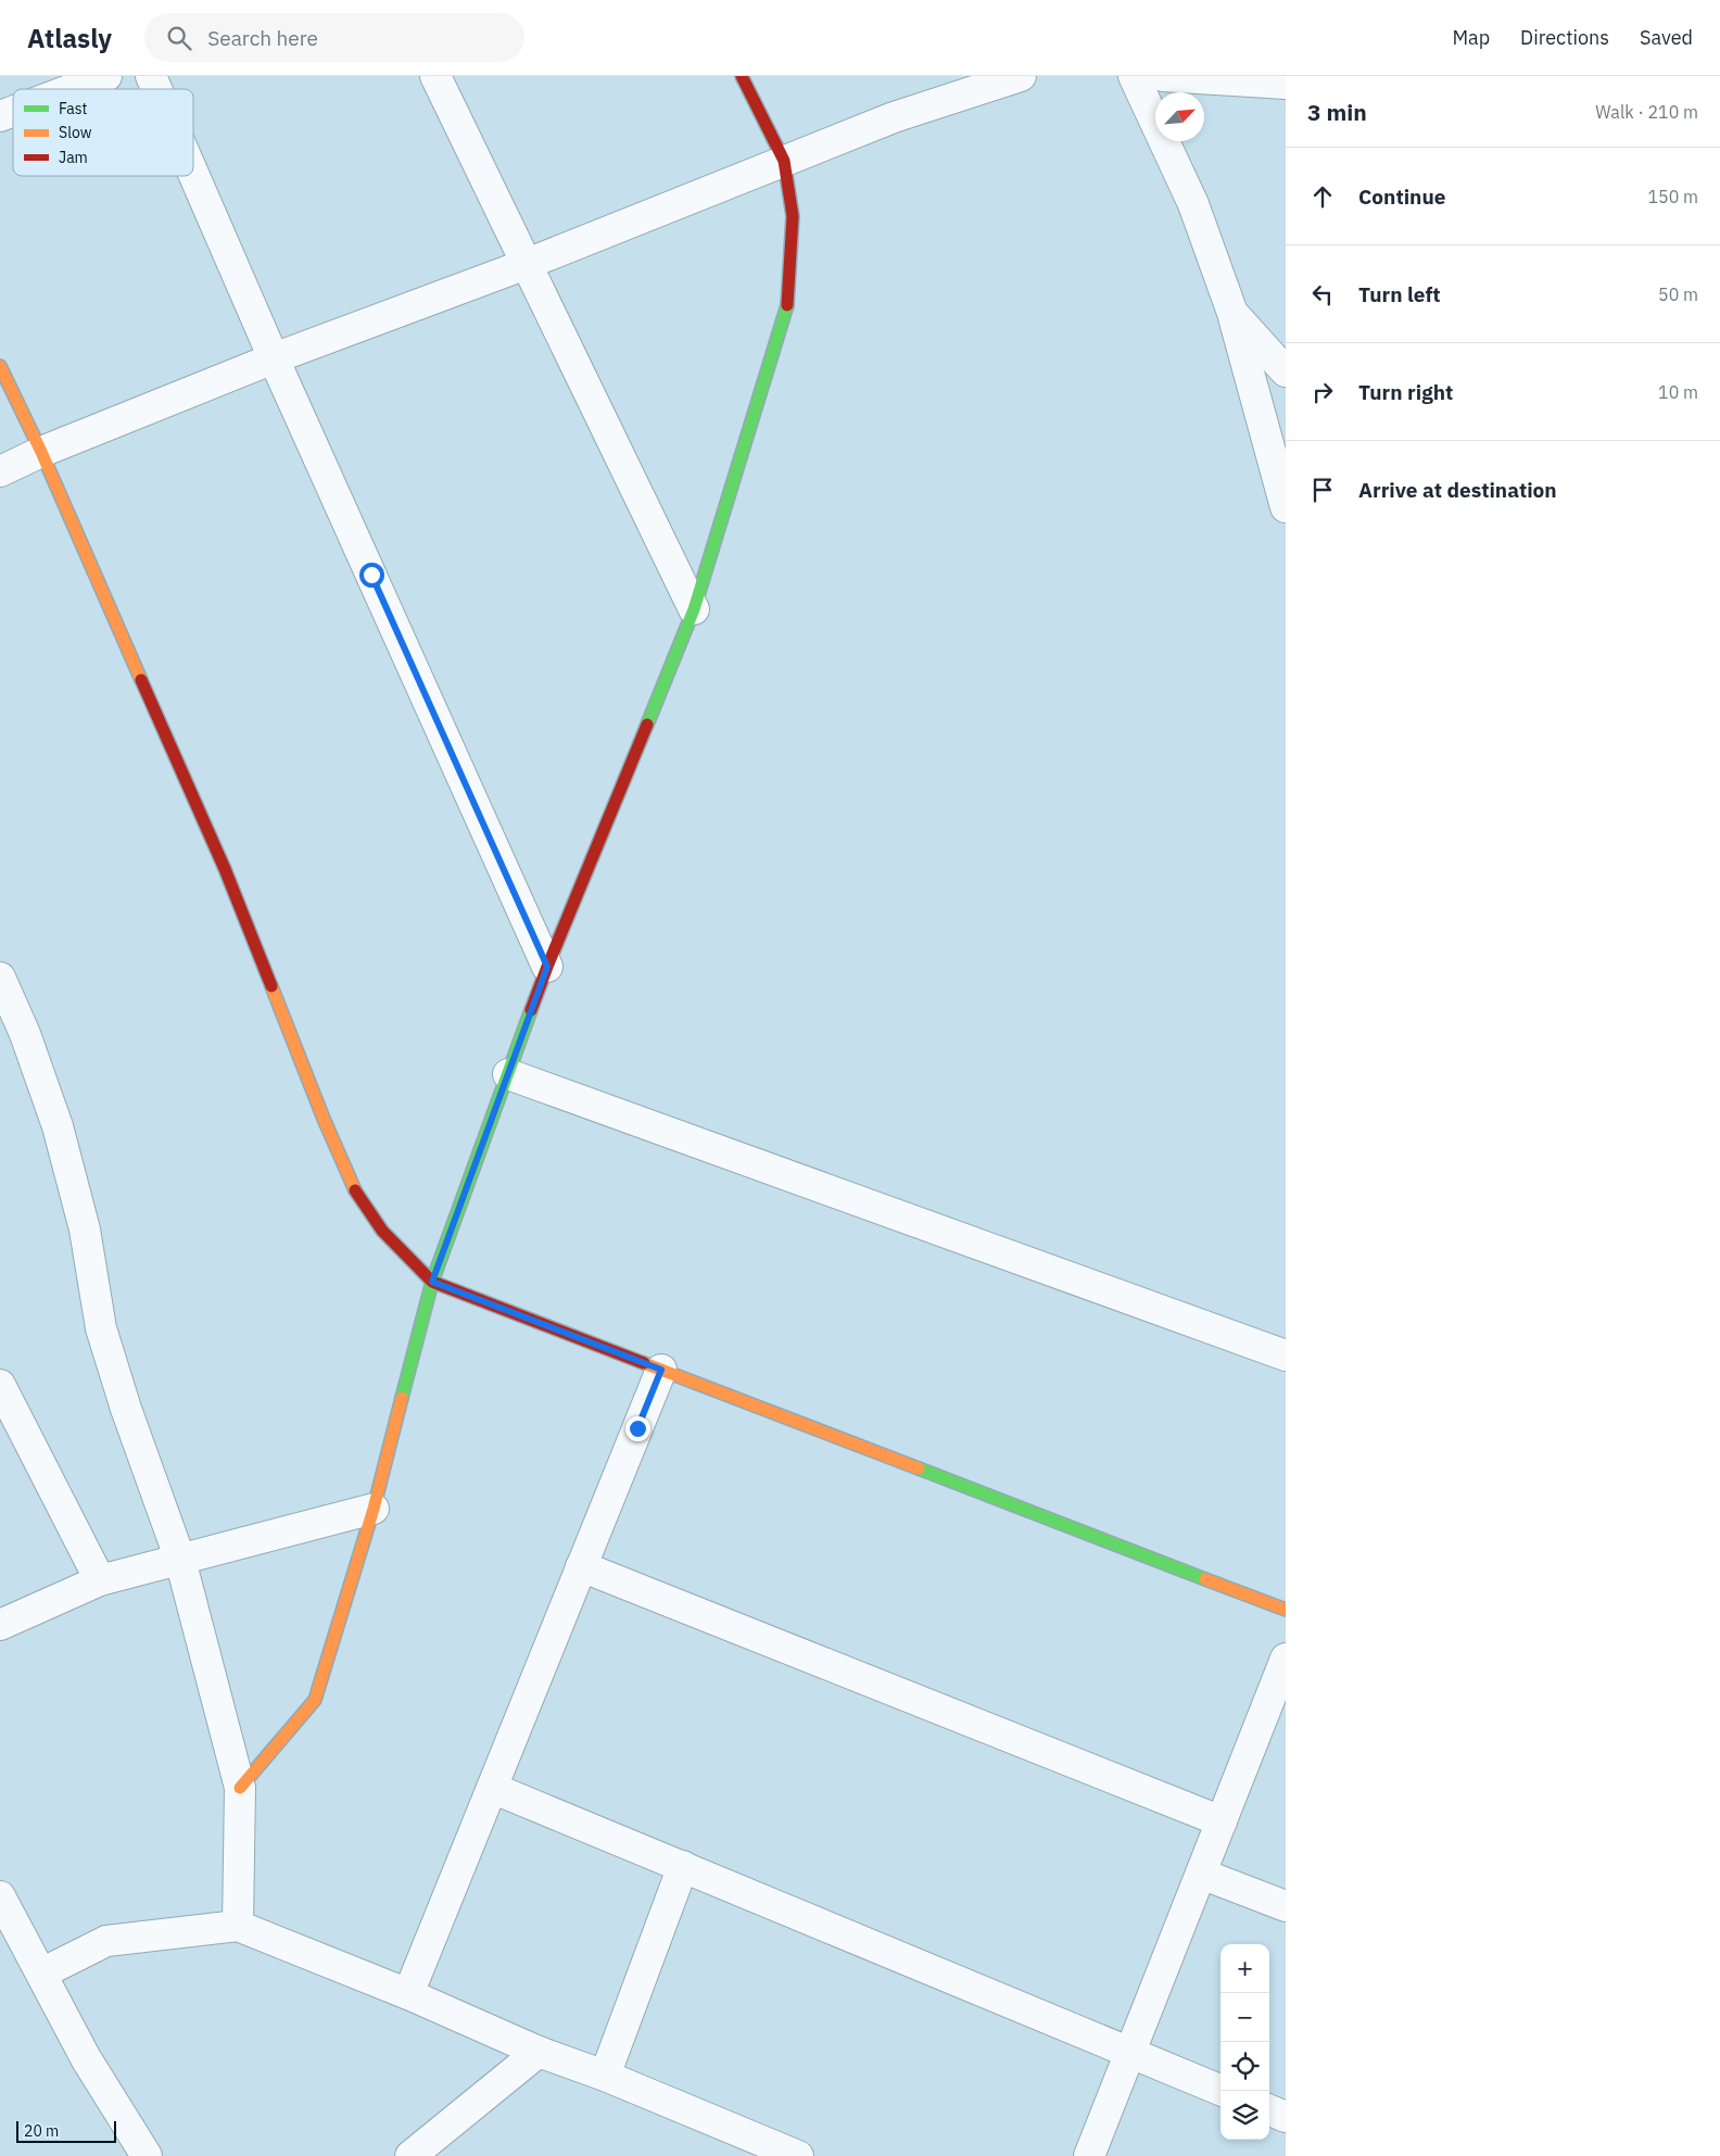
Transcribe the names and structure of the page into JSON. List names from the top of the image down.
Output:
{
  "legend": ["Fast", "Slow", "Jam"],
  "scale_bar": "20 m",
  "north": "top right",
  "page": {
    "header": "Atlasly",
    "search": "Search here",
    "nav": ["Map", "Directions", "Saved"],
    "heading": ["3 min", "Walk · 210 m"],
    "list": [
      ["Continue", "150 m"],
      ["Turn left", "50 m"],
      ["Turn right", "10 m"],
      "Arrive at destination"
    ],
    "map_buttons": ["+", "−"],
    "scale": "20 m"
  }
}
